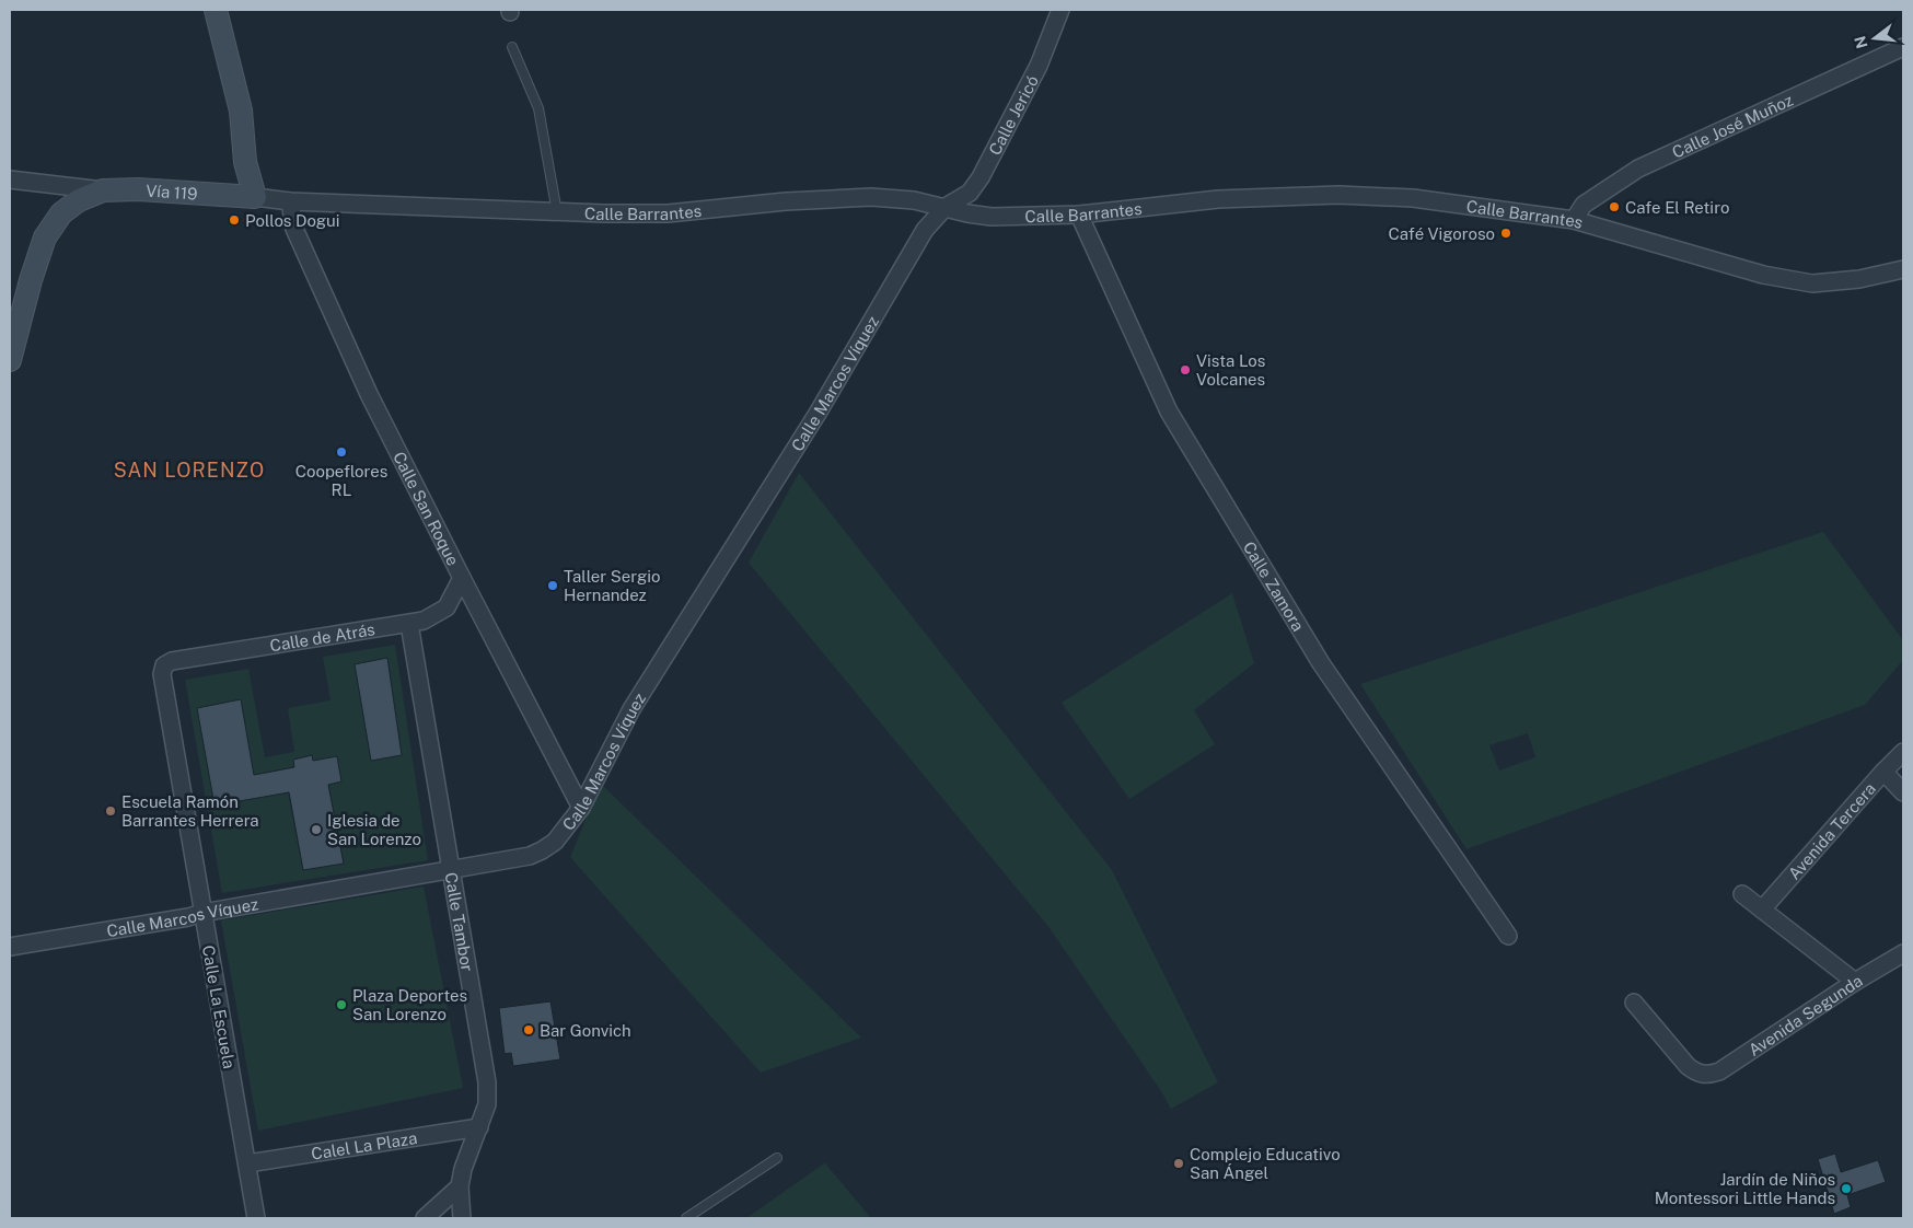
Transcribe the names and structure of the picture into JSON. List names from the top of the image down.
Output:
{
  "streets": {
    "main road": ["Vía 119"],
    "street": [
      "Calle Jericó",
      "Calle José Muñoz",
      "Calle Barrantes",
      "Calle Marcos Víquez",
      "Calle San Roque",
      "Calle Zamora",
      "Calle de Atrás",
      "Avenida Tercera",
      "Calle Tambor",
      "Calle La Escuela",
      "Avenida Segunda",
      "Calel La Plaza"
    ]
  },
  "crossings": [
    ["Calle Jericó", "Calle Barrantes"],
    ["Calle Jericó", "Calle Marcos Víquez"],
    ["Calle José Muñoz", "Calle Barrantes"],
    ["Vía 119", "Calle Barrantes"],
    ["Calle Barrantes", "Calle Marcos Víquez"],
    ["Calle Barrantes", "Calle San Roque"],
    ["Calle Barrantes", "Calle Zamora"],
    ["Calle Marcos Víquez", "Calle San Roque"],
    ["Calle Marcos Víquez", "Calle Tambor"],
    ["Calle Marcos Víquez", "Calle La Escuela"],
    ["Calle San Roque", "Calle de Atrás"],
    ["Calle de Atrás", "Calle Tambor"],
    ["Calle de Atrás", "Calle La Escuela"],
    ["Calle Tambor", "Calel La Plaza"],
    ["Calle La Escuela", "Calel La Plaza"]
  ],
  "districts": ["SAN LORENZO"],
  "places": [
    "Cafe El Retiro",
    "Pollos Dogui",
    "Café Vigoroso",
    "Vista Los Volcanes",
    "Coopeflores RL",
    "Taller Sergio Hernandez",
    "Escuela Ramón Barrantes Herrera",
    "Iglesia de San Lorenzo",
    "Plaza Deportes San Lorenzo",
    "Bar Gonvich",
    "Complejo Educativo San Ángel",
    "Jardín de Niños Montessori Little Hands"
  ],
  "north": "left"
}
